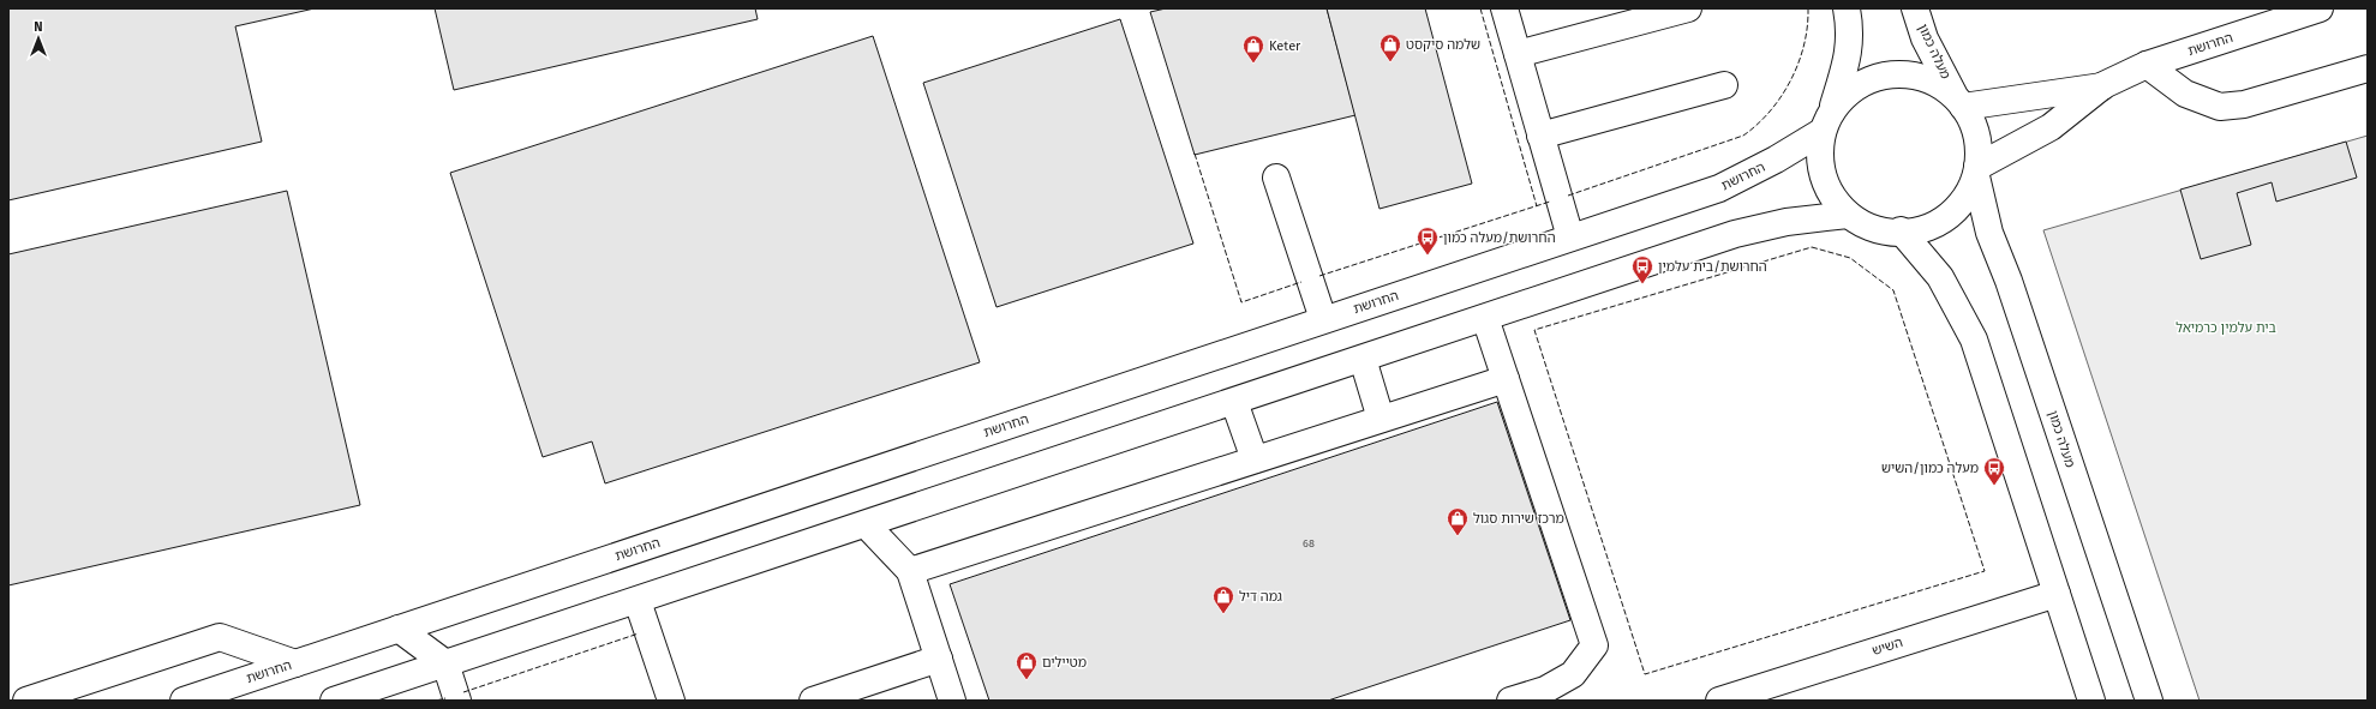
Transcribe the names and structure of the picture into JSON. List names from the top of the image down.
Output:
{
  "streets": {
    "street": ["החרושת", "מעלה כמון", "השיש"]
  },
  "crossings": [
    ["החרושת", "מעלה כמון"]
  ],
  "parks": ["בית עלמין כרמיאל"],
  "places": {
    "shop": [
      "שלמה סיקסט",
      "Keter",
      "מרכז שירות סגול",
      "גמה דיל",
      "מטיילים"
    ],
    "bus stop": ["החרושת/מעלה כמון", "החרושת/בית עלמין", "מעלה כמון/השיש"]
  },
  "house_numbers": ["68"],
  "north": "top"
}
